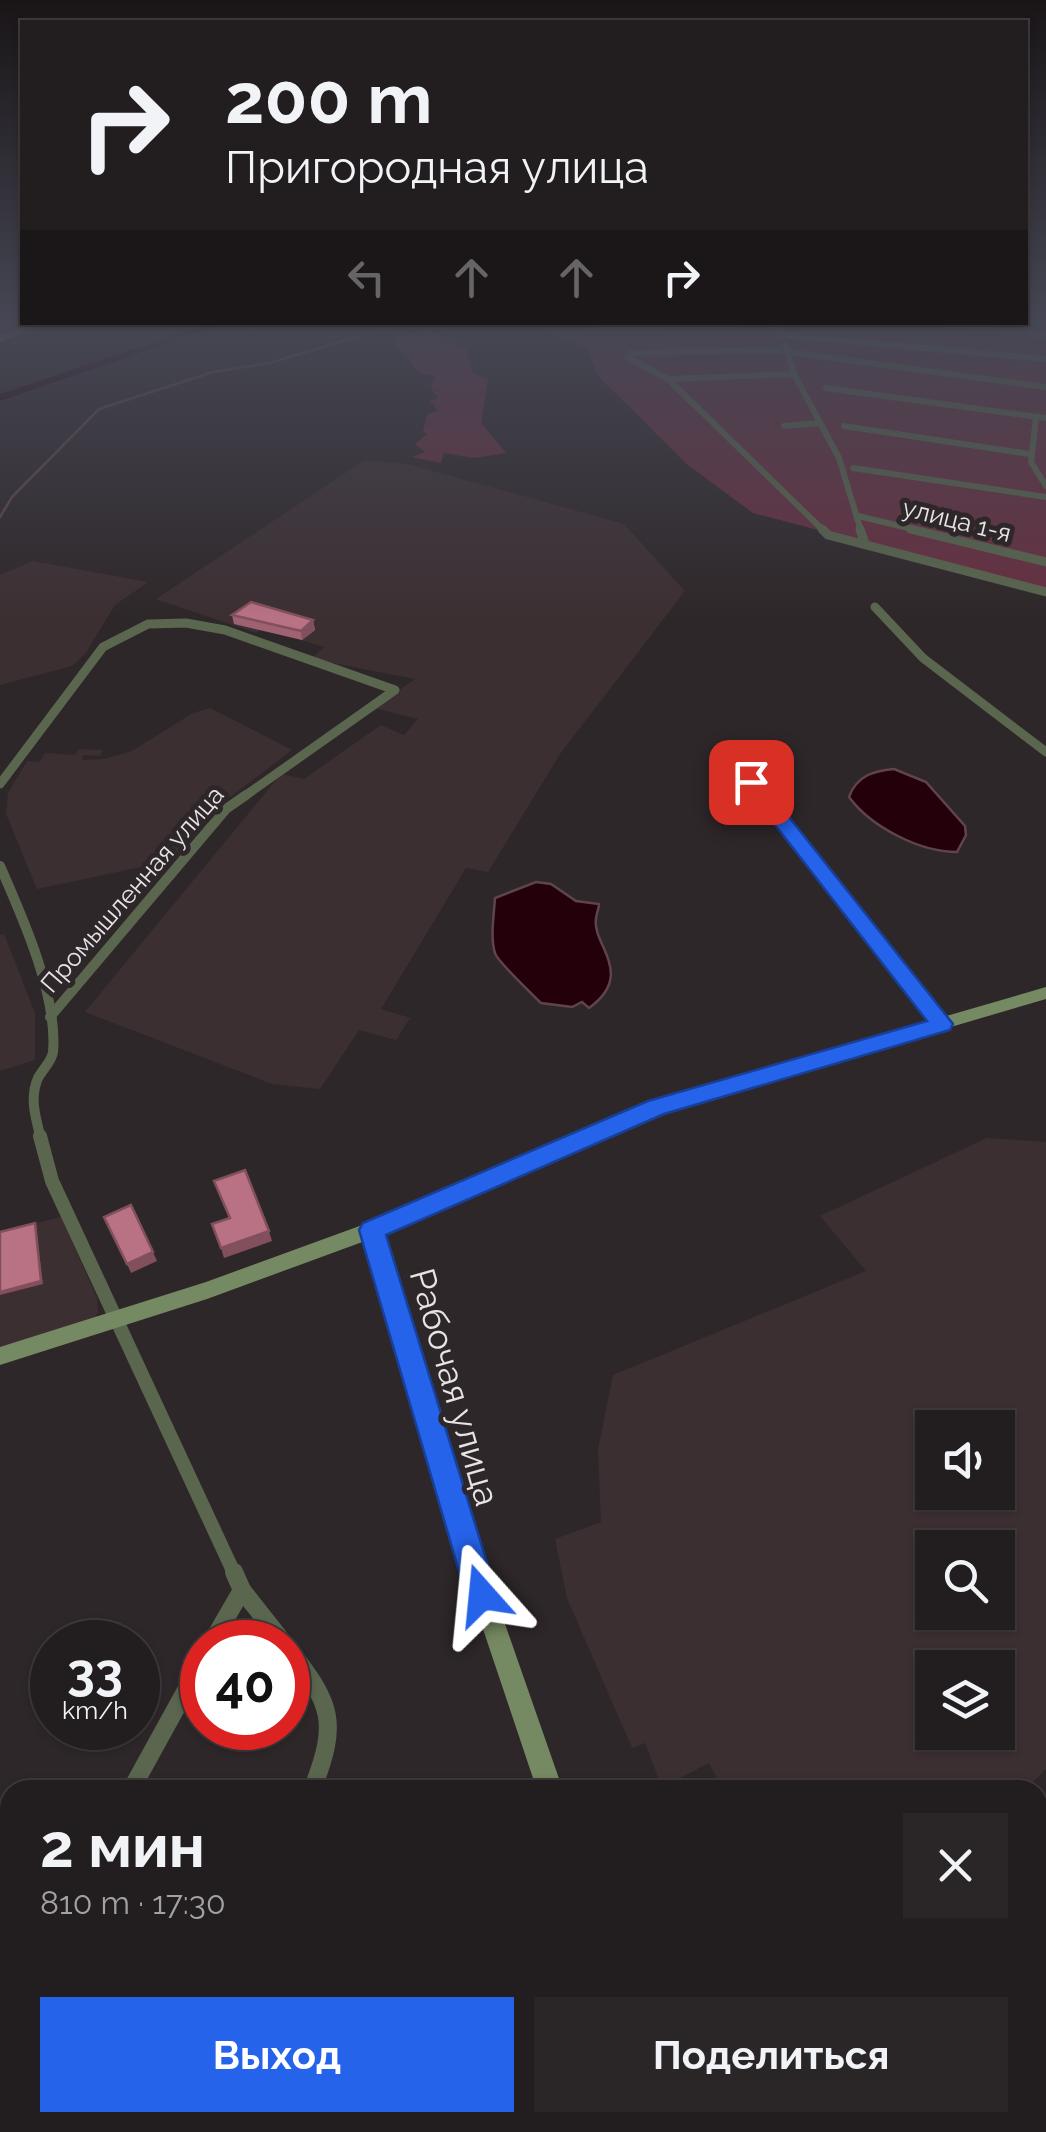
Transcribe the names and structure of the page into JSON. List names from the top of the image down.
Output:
{
  "streets": {
    "street": ["улица 1-я", "Промышленная улица", "Рабочая улица"]
  },
  "page": {
    "turn": ["200 m", "Пригородная улица"],
    "speed": "33 km/h",
    "limit": "40",
    "heading": ["2 мин", "810 m · 17:30"],
    "buttons": ["Выход", "Поделиться"]
  }
}
